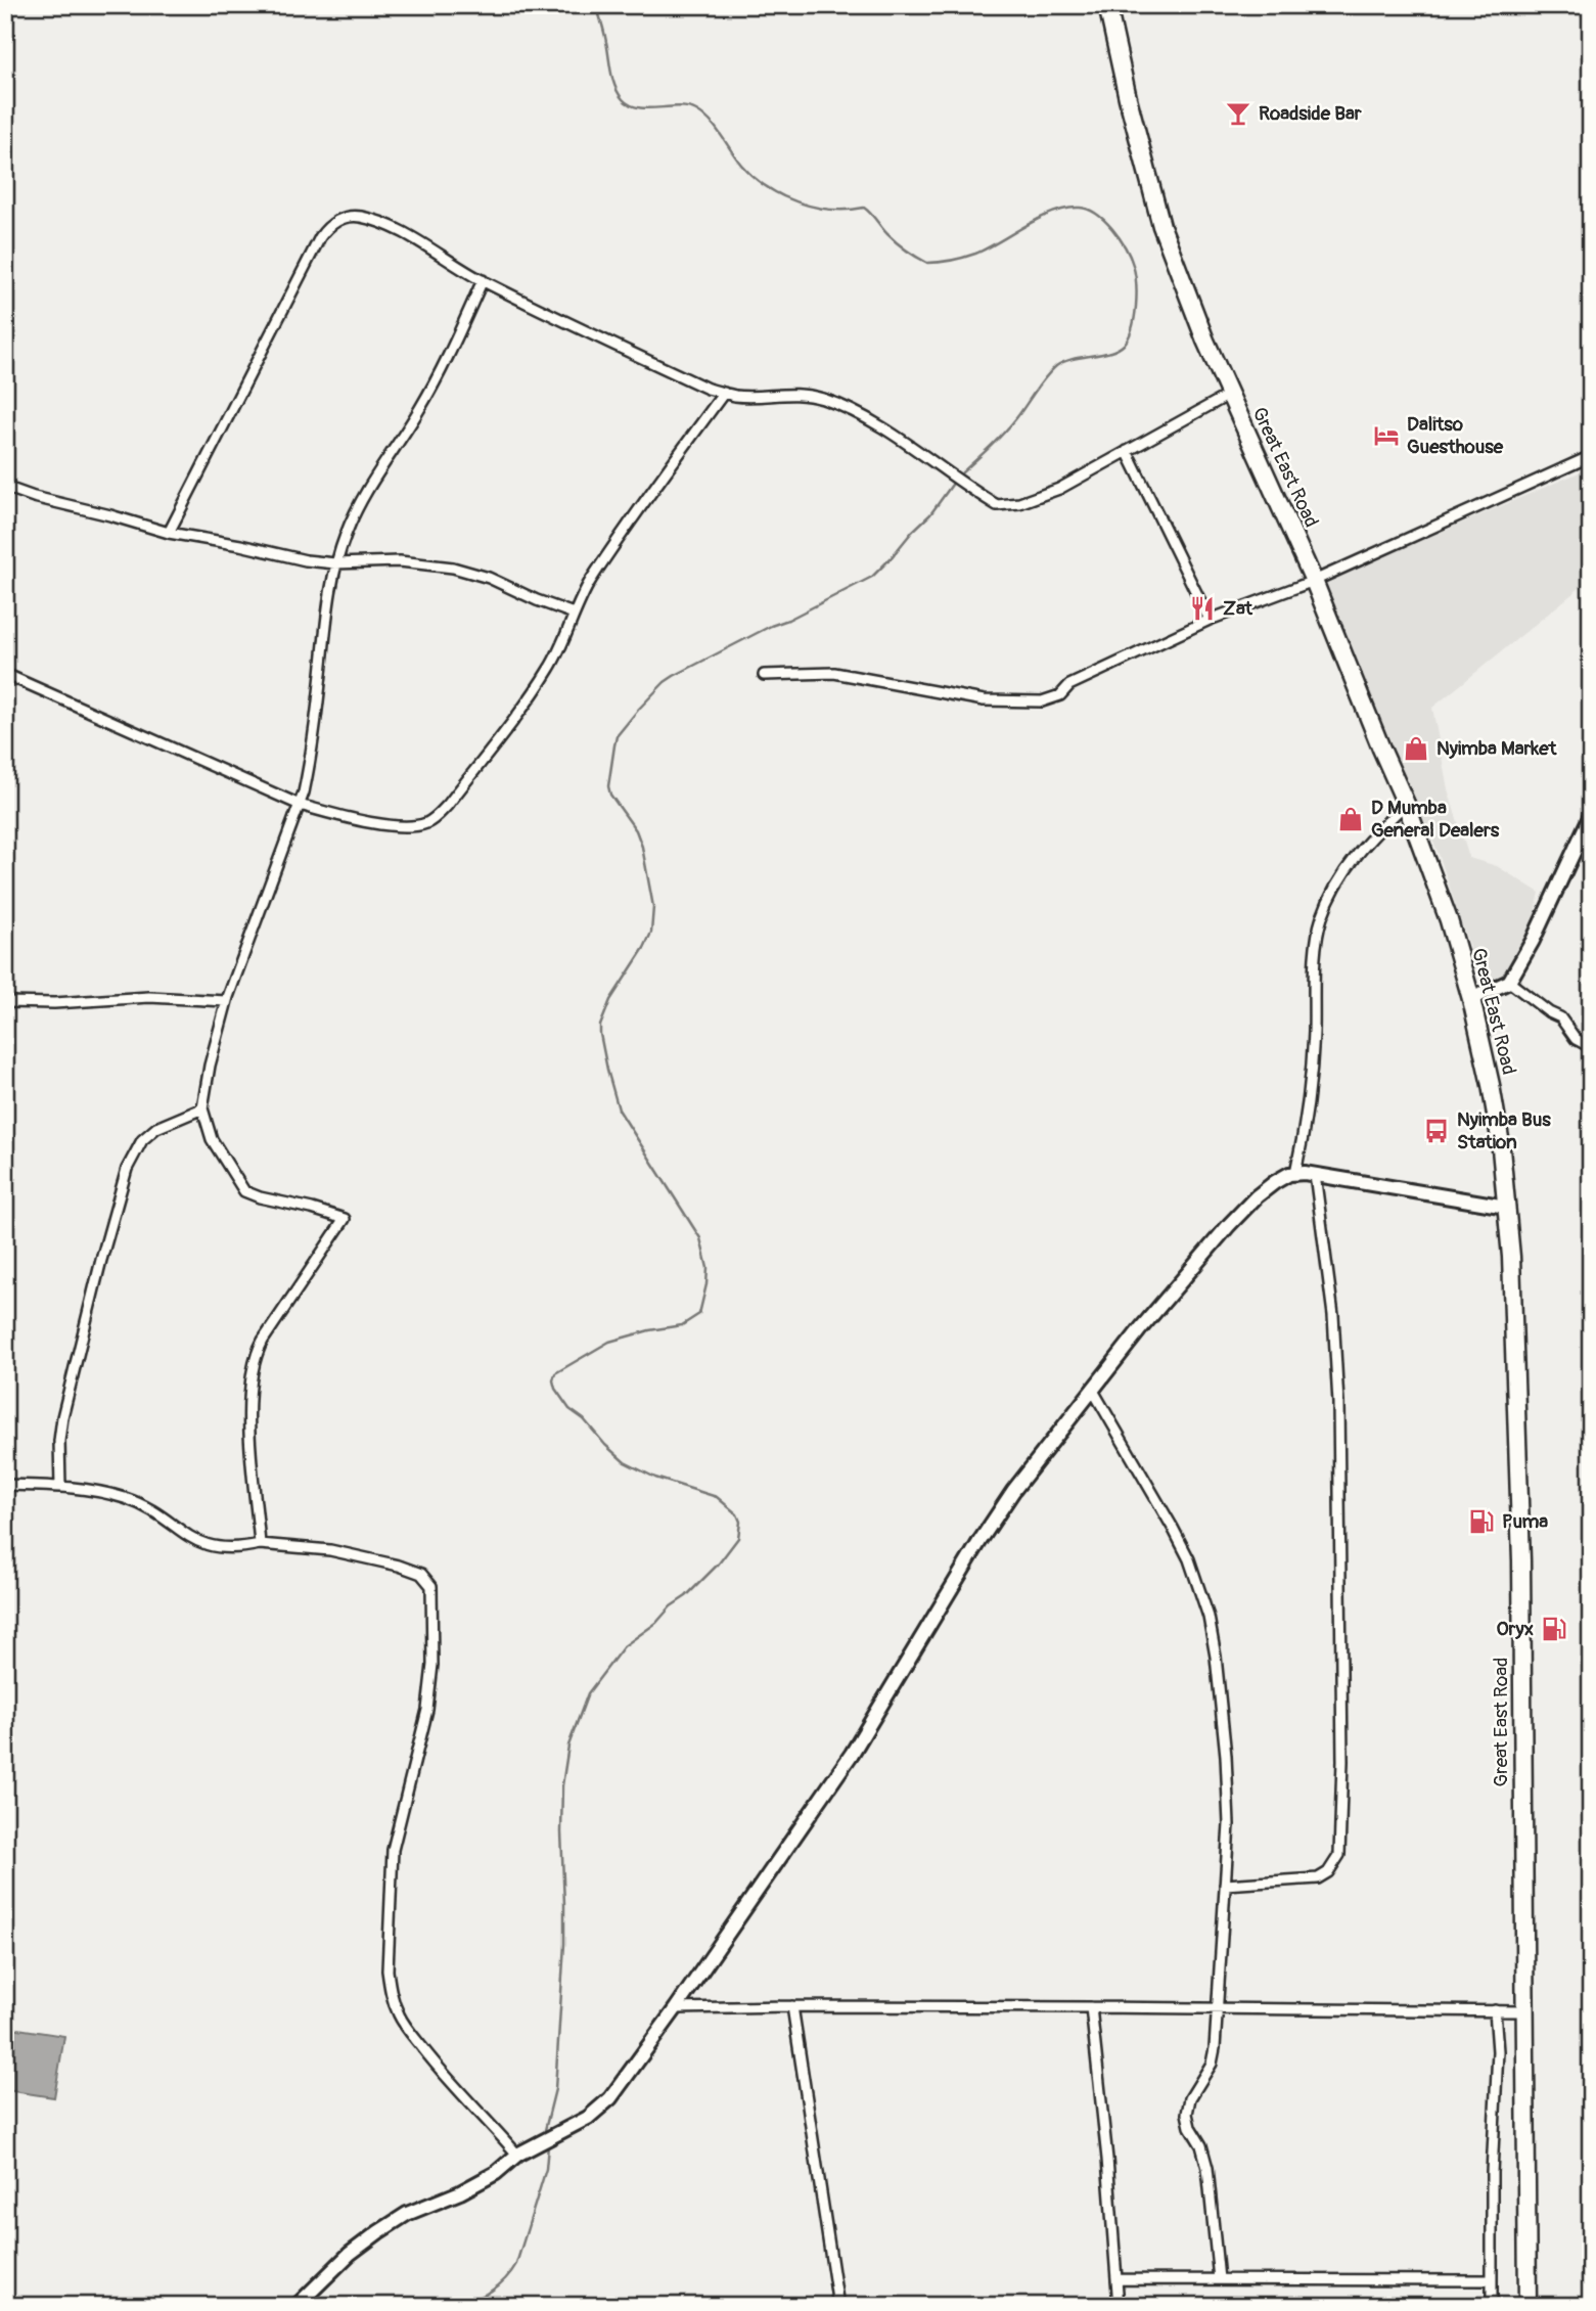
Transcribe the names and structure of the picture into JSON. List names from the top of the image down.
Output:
{
  "streets": {
    "highway": ["Great East Road"]
  },
  "places": {
    "bar": ["Roadside Bar"],
    "hotel": ["Dalitso Guesthouse"],
    "restaurant": ["Zat"],
    "shop": ["Nyimba Market", "D Mumba General Dealers"],
    "bus stop": ["Nyimba Bus Station"],
    "fuel station": ["Puma", "Oryx"]
  }
}
